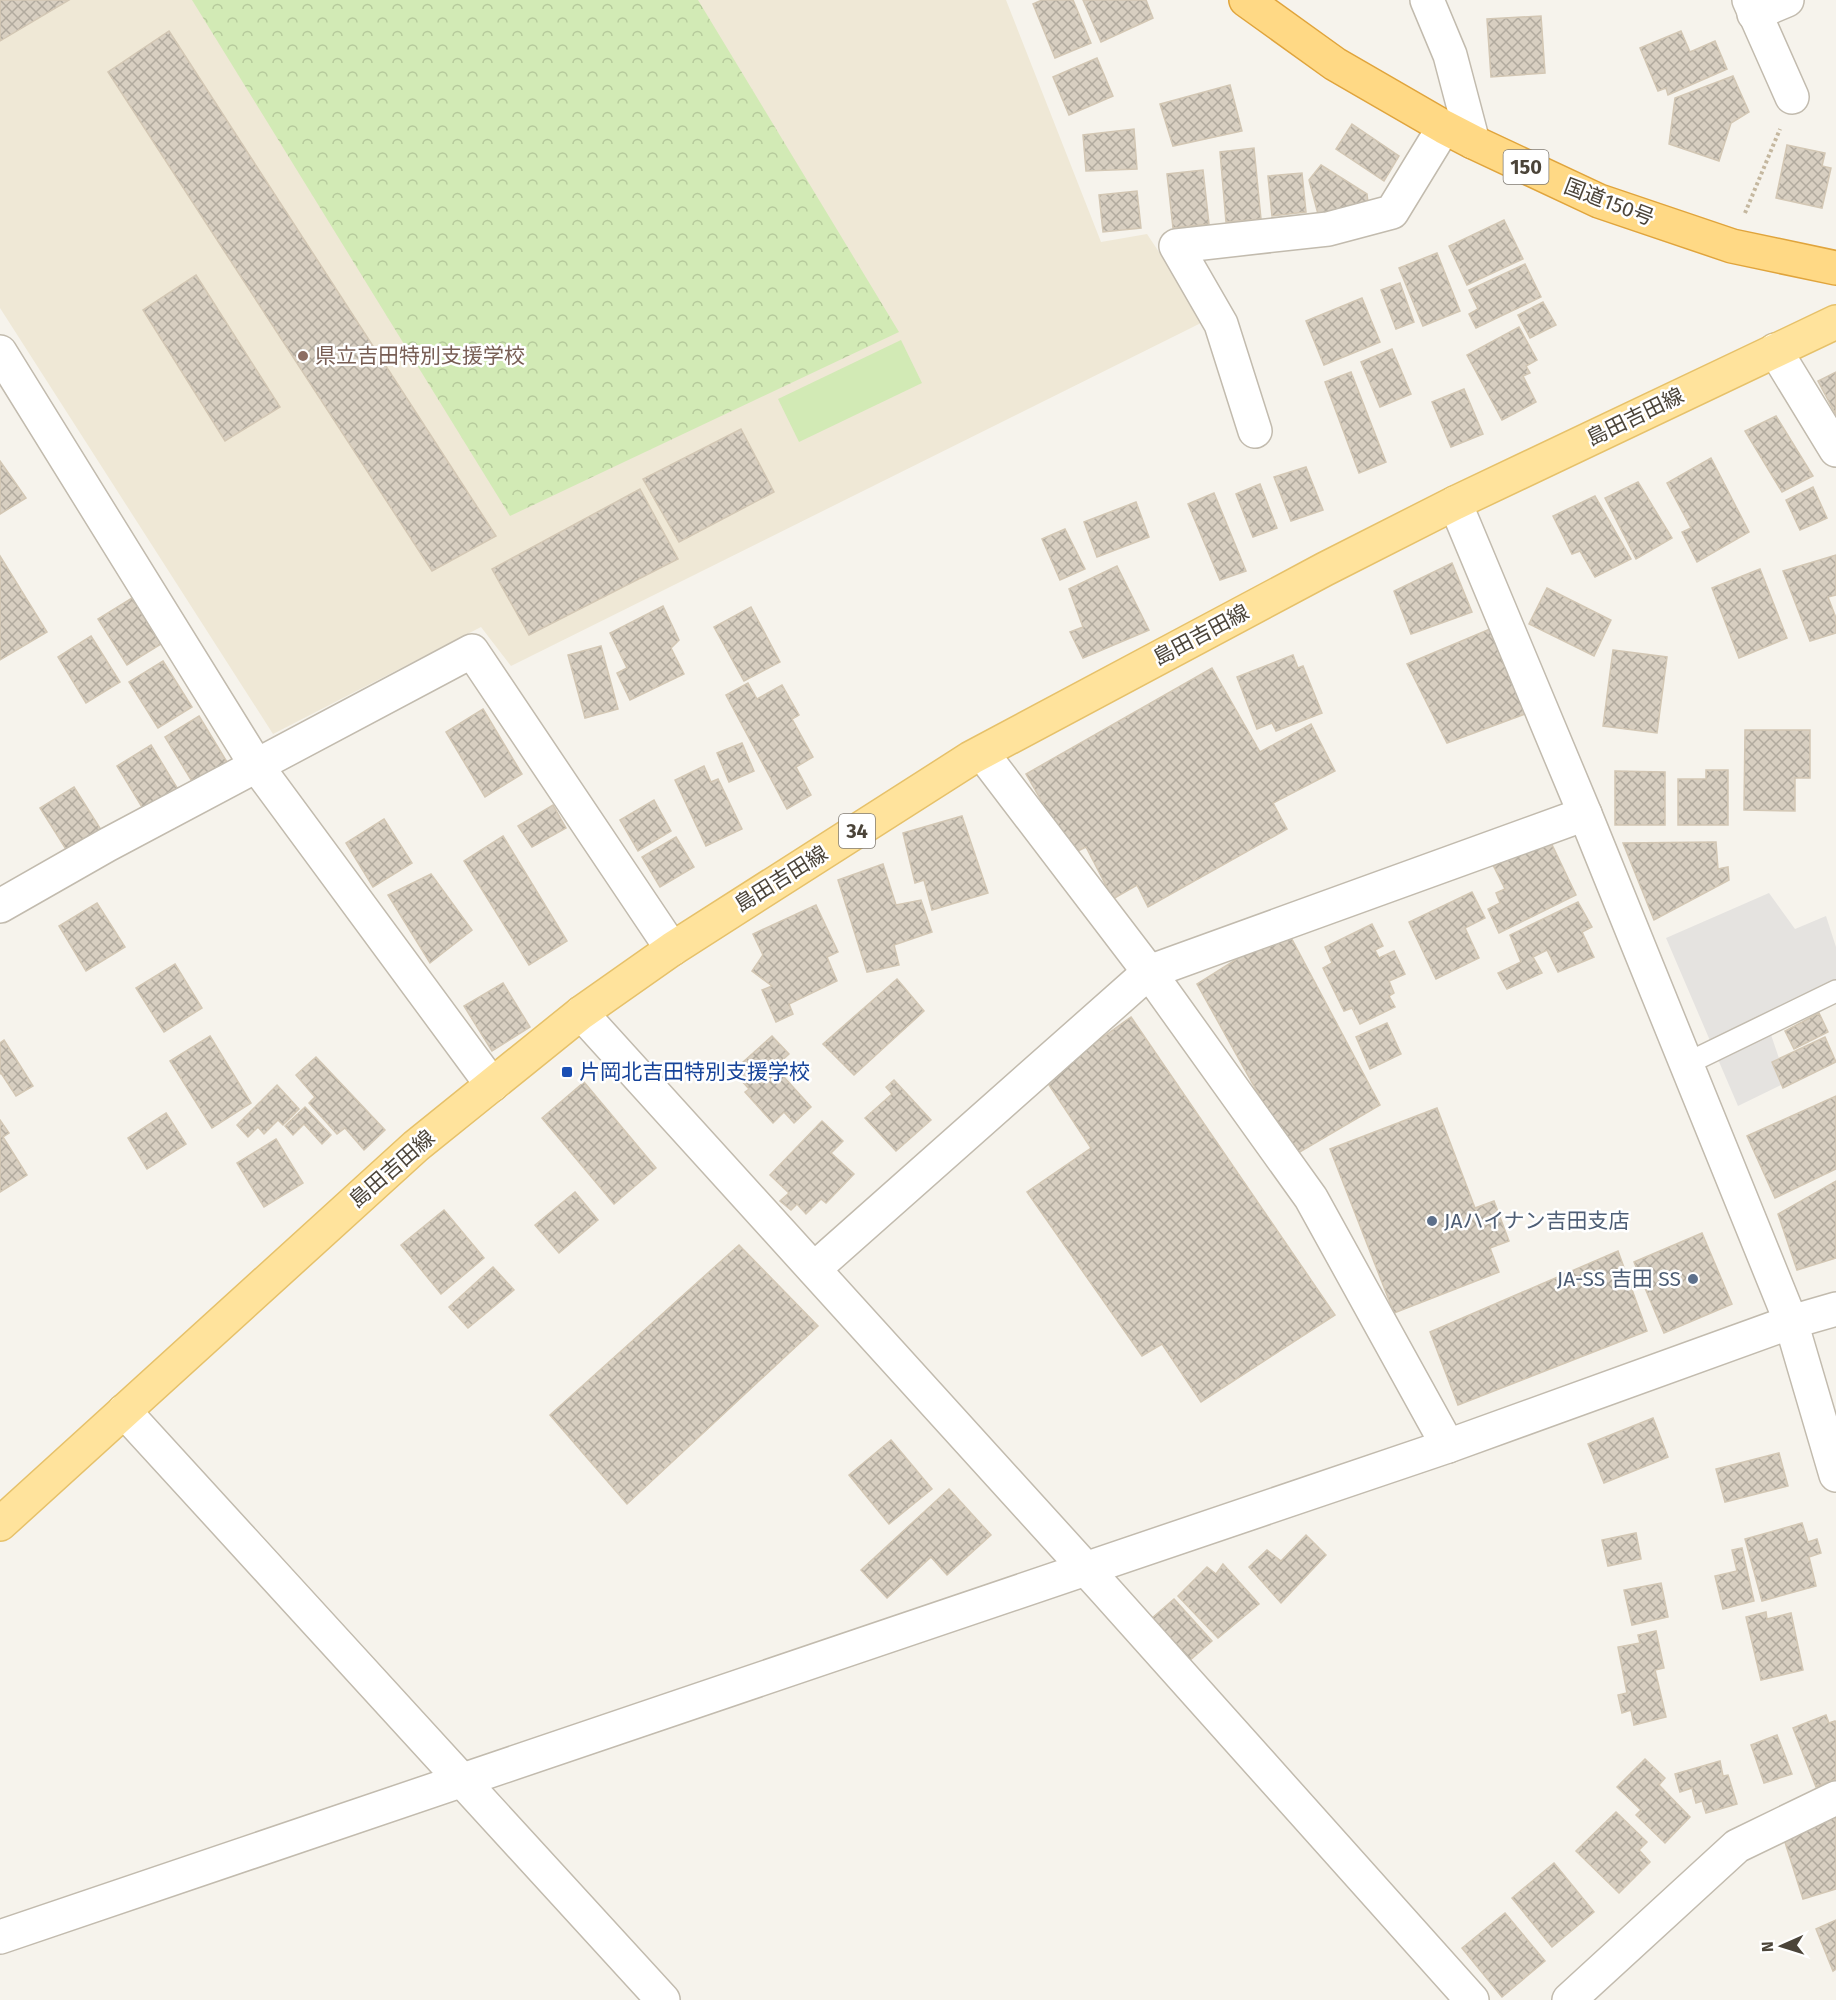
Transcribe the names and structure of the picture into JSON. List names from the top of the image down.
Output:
{
  "streets": {
    "highway": ["150", "国道150号"],
    "main road": ["島田吉田線", "34"]
  },
  "places": {
    "other": ["県立吉田特別支援学校", "JAハイナン吉田支店", "JA-SS 吉田 SS"],
    "transit": ["片岡北吉田特別支援学校"]
  },
  "north": "left"
}
